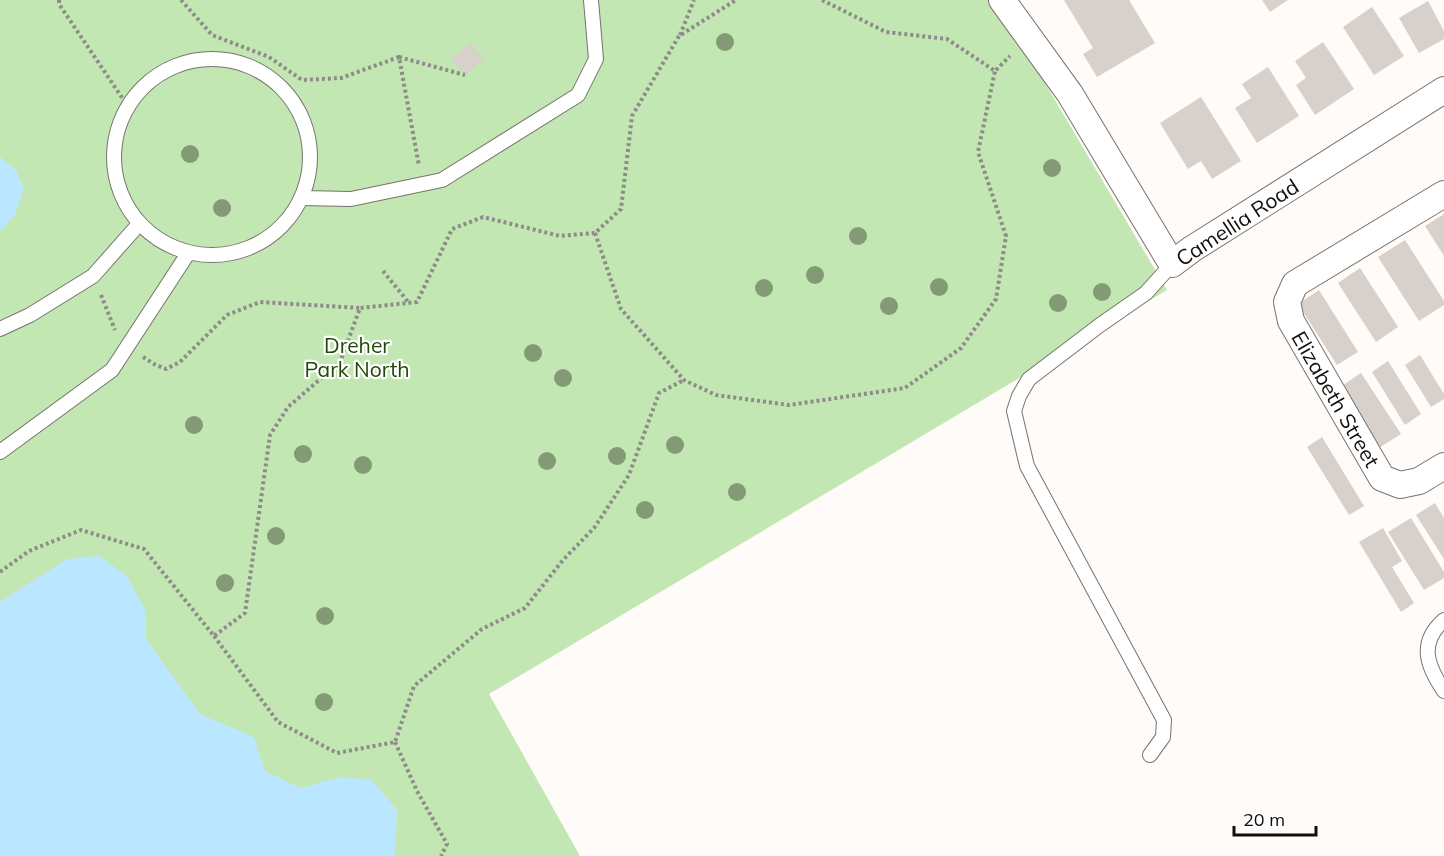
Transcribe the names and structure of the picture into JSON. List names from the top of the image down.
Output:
{
  "streets": {
    "street": ["Camellia Road", "Elizabeth Street"]
  },
  "parks": ["Dreher Park North"],
  "scale_bar": "20 m"
}
